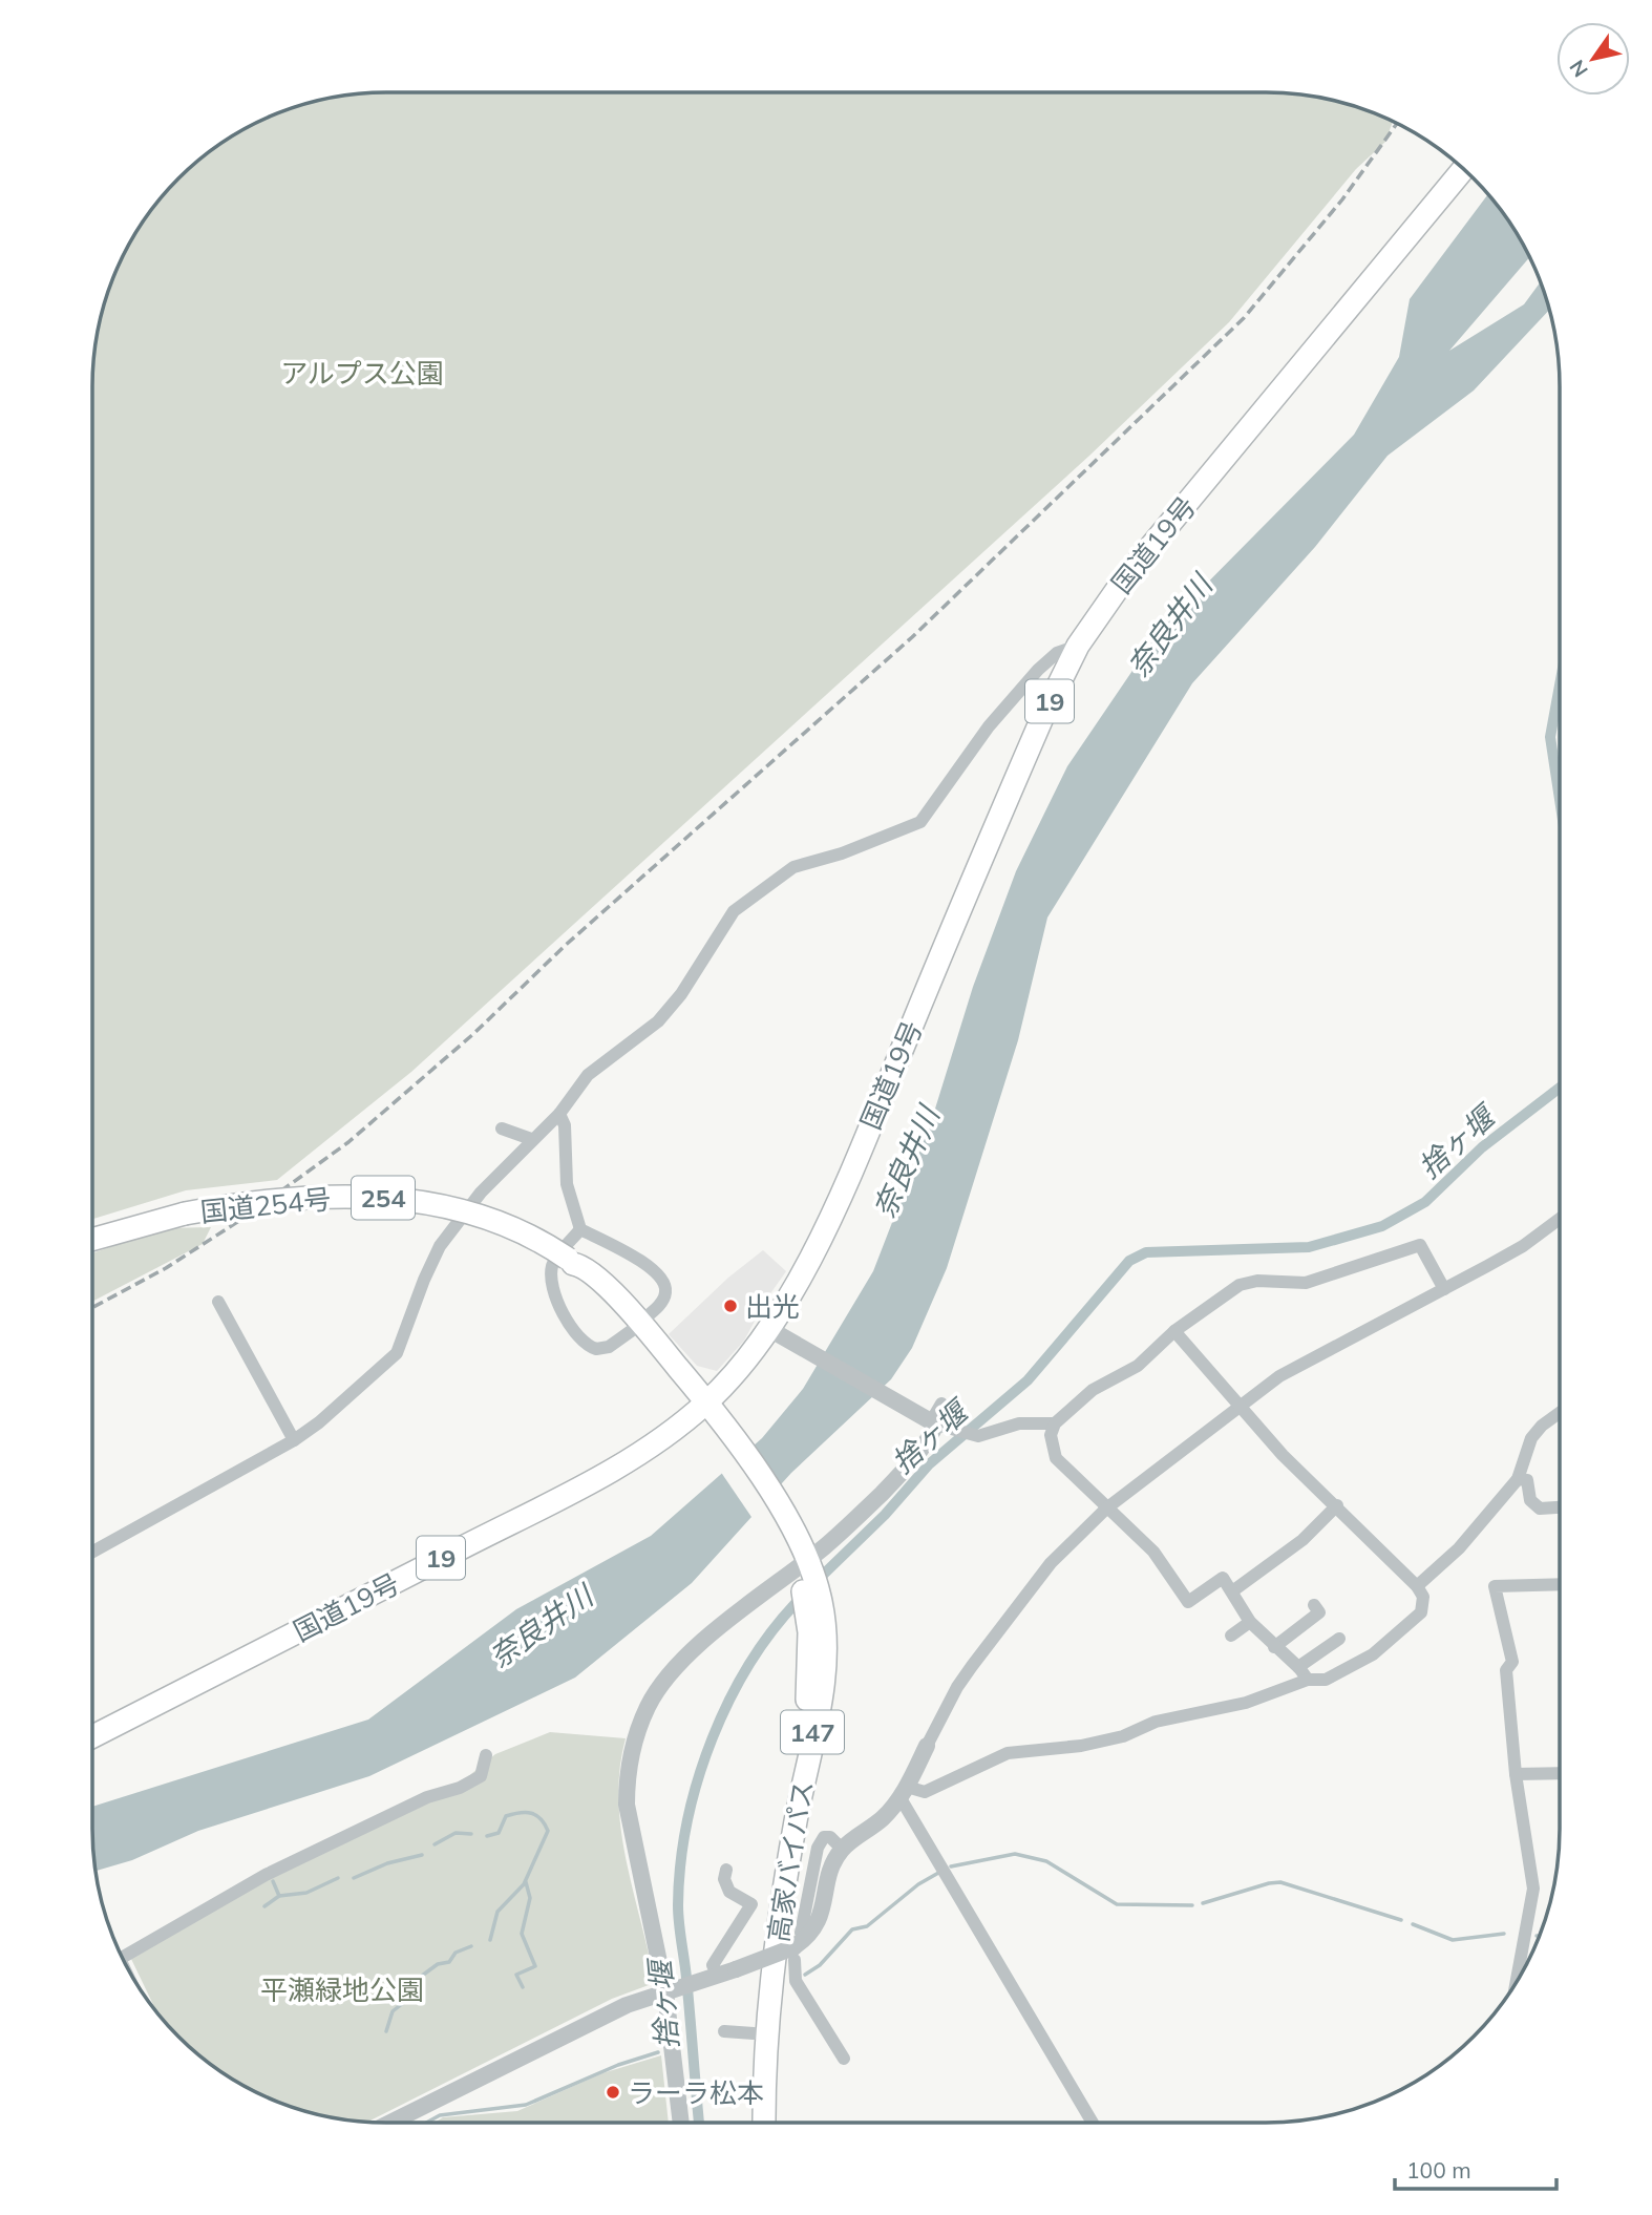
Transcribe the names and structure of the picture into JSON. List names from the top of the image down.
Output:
{
  "streets": {
    "highway": [
      "国道19号",
      "19",
      "254",
      "国道254号",
      "147",
      "高家バイパス"
    ]
  },
  "crossings": [
    ["国道19号", "国道254号"],
    ["国道19号", "高家バイパス"],
    ["国道254号", "高家バイパス"]
  ],
  "water": ["奈良井川", "捨ヶ堰"],
  "parks": ["アルプス公園", "平瀬緑地公園"],
  "places": ["出光", "ラーラ松本"],
  "scale_bar": "100 m",
  "north": "bottom left"
}
